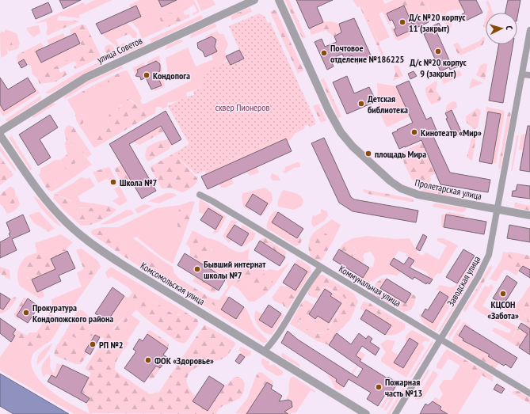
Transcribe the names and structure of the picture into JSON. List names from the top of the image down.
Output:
{
  "streets": {
    "street": [
      "улица Советов",
      "Пролетарская улица",
      "Заводская улица",
      "Комсомольская улица",
      "Коммунальная улица"
    ]
  },
  "crossings": [
    ["Пролетарская улица", "Заводская улица"],
    ["Заводская улица", "Коммунальная улица"]
  ],
  "parks": ["сквер Пионеров"],
  "places": [
    "Д/с №20 корпус 11 (закрыт)",
    "Д/с №20 корпус 9 (закрыт)",
    "Почтовое отделение №186225",
    "Кондопога",
    "Детская библиотека",
    "Кинотеатр «Мир»",
    "площадь Мира",
    "Школа №7",
    "Бывший интернат школы №7",
    "КЦСОН «Забота»",
    "Прокуратура Кондопожского района",
    "РП №2",
    "ФОК «Здоровье»",
    "Пожарная часть №13"
  ],
  "north": "right"
}
